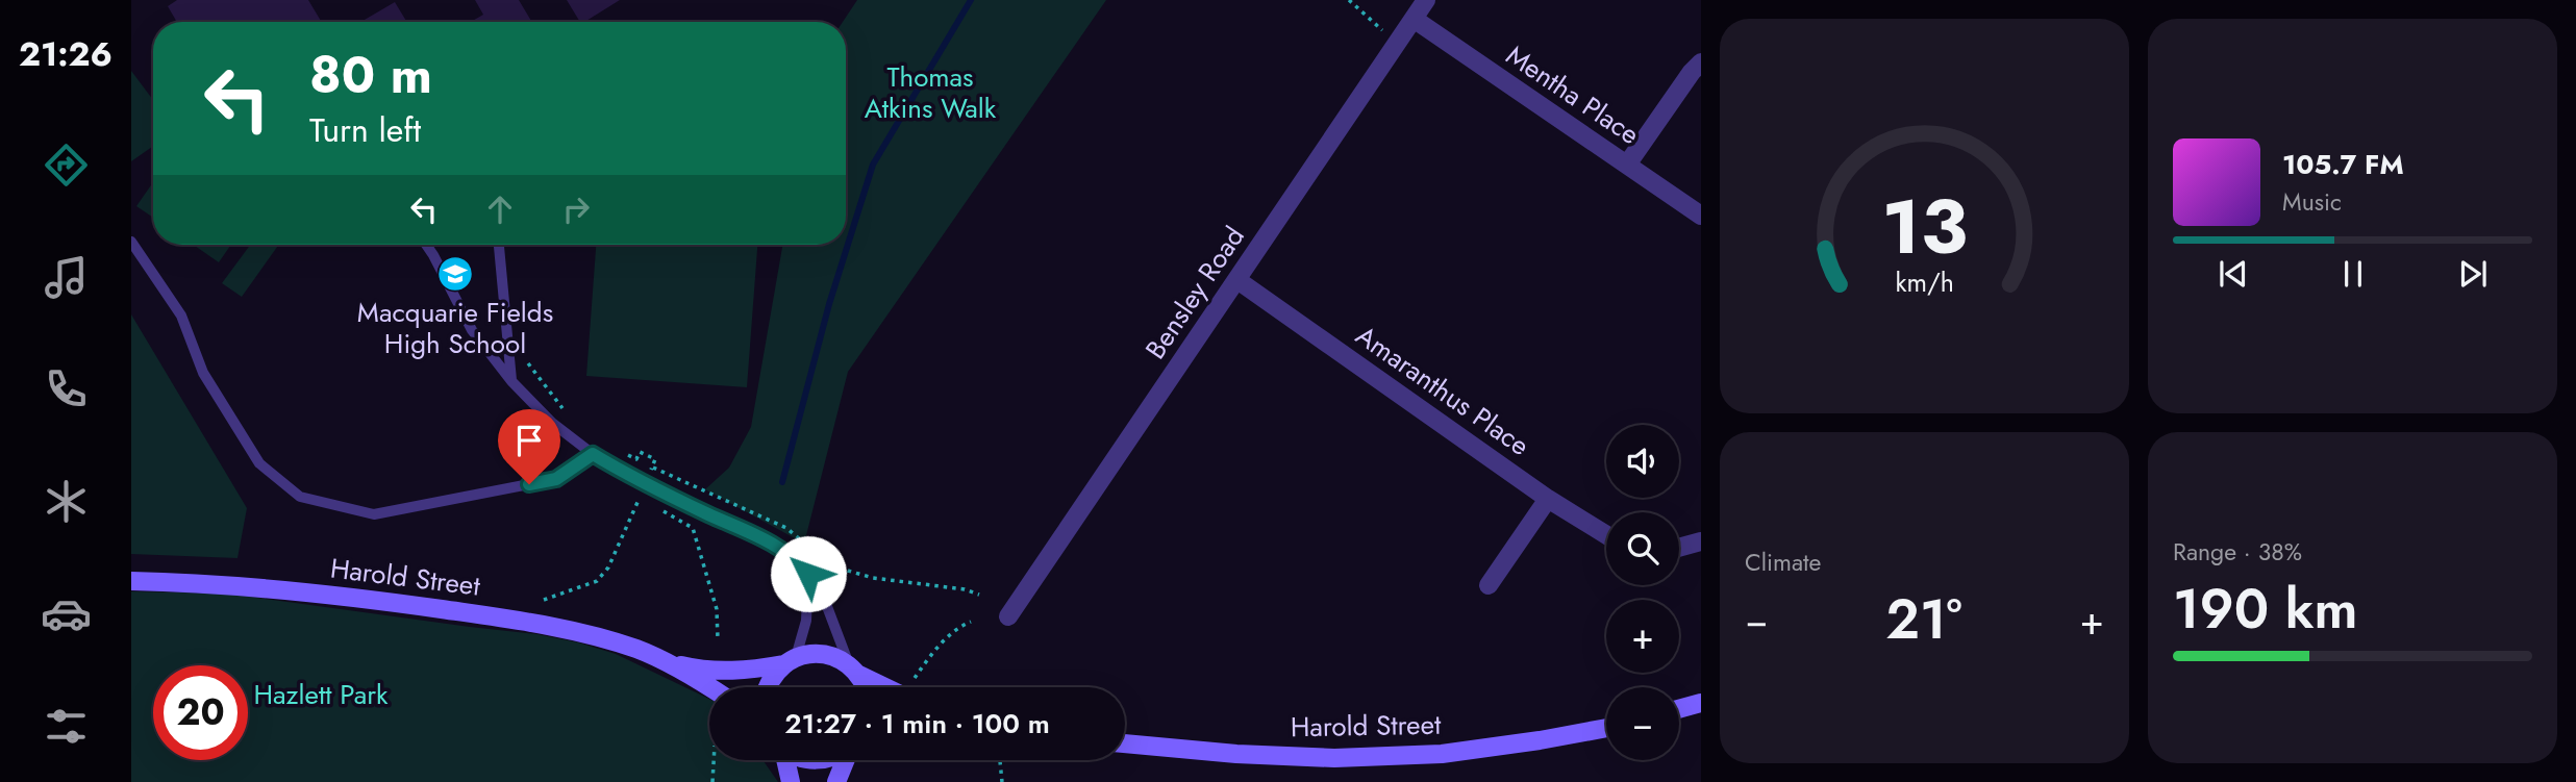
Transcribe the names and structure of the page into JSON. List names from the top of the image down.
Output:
{
  "streets": {
    "main road": ["Harold Street"],
    "street": ["Mentha Place", "Bensley Road", "Amaranthus Place"]
  },
  "crossings": [
    ["Mentha Place", "Bensley Road"],
    ["Bensley Road", "Amaranthus Place"]
  ],
  "parks": ["Thomas Atkins Walk", "Hazlett Park"],
  "places": {
    "school or university": ["Macquarie Fields High School"]
  },
  "page": {
    "tabs": "21:26",
    "turn": ["80 m", "Turn left"],
    "song": ["105.7 FM", "Music"],
    "map_buttons": ["+", "−"],
    "tile": [
      "Climate",
      ["Range · 38%", "190 km"]
    ],
    "heat": ["−", "21°", "+"],
    "limit": "20",
    "trip": "21:27 · 1 min · 100 m",
    "gauge": ["13", "km/h"]
  }
}
